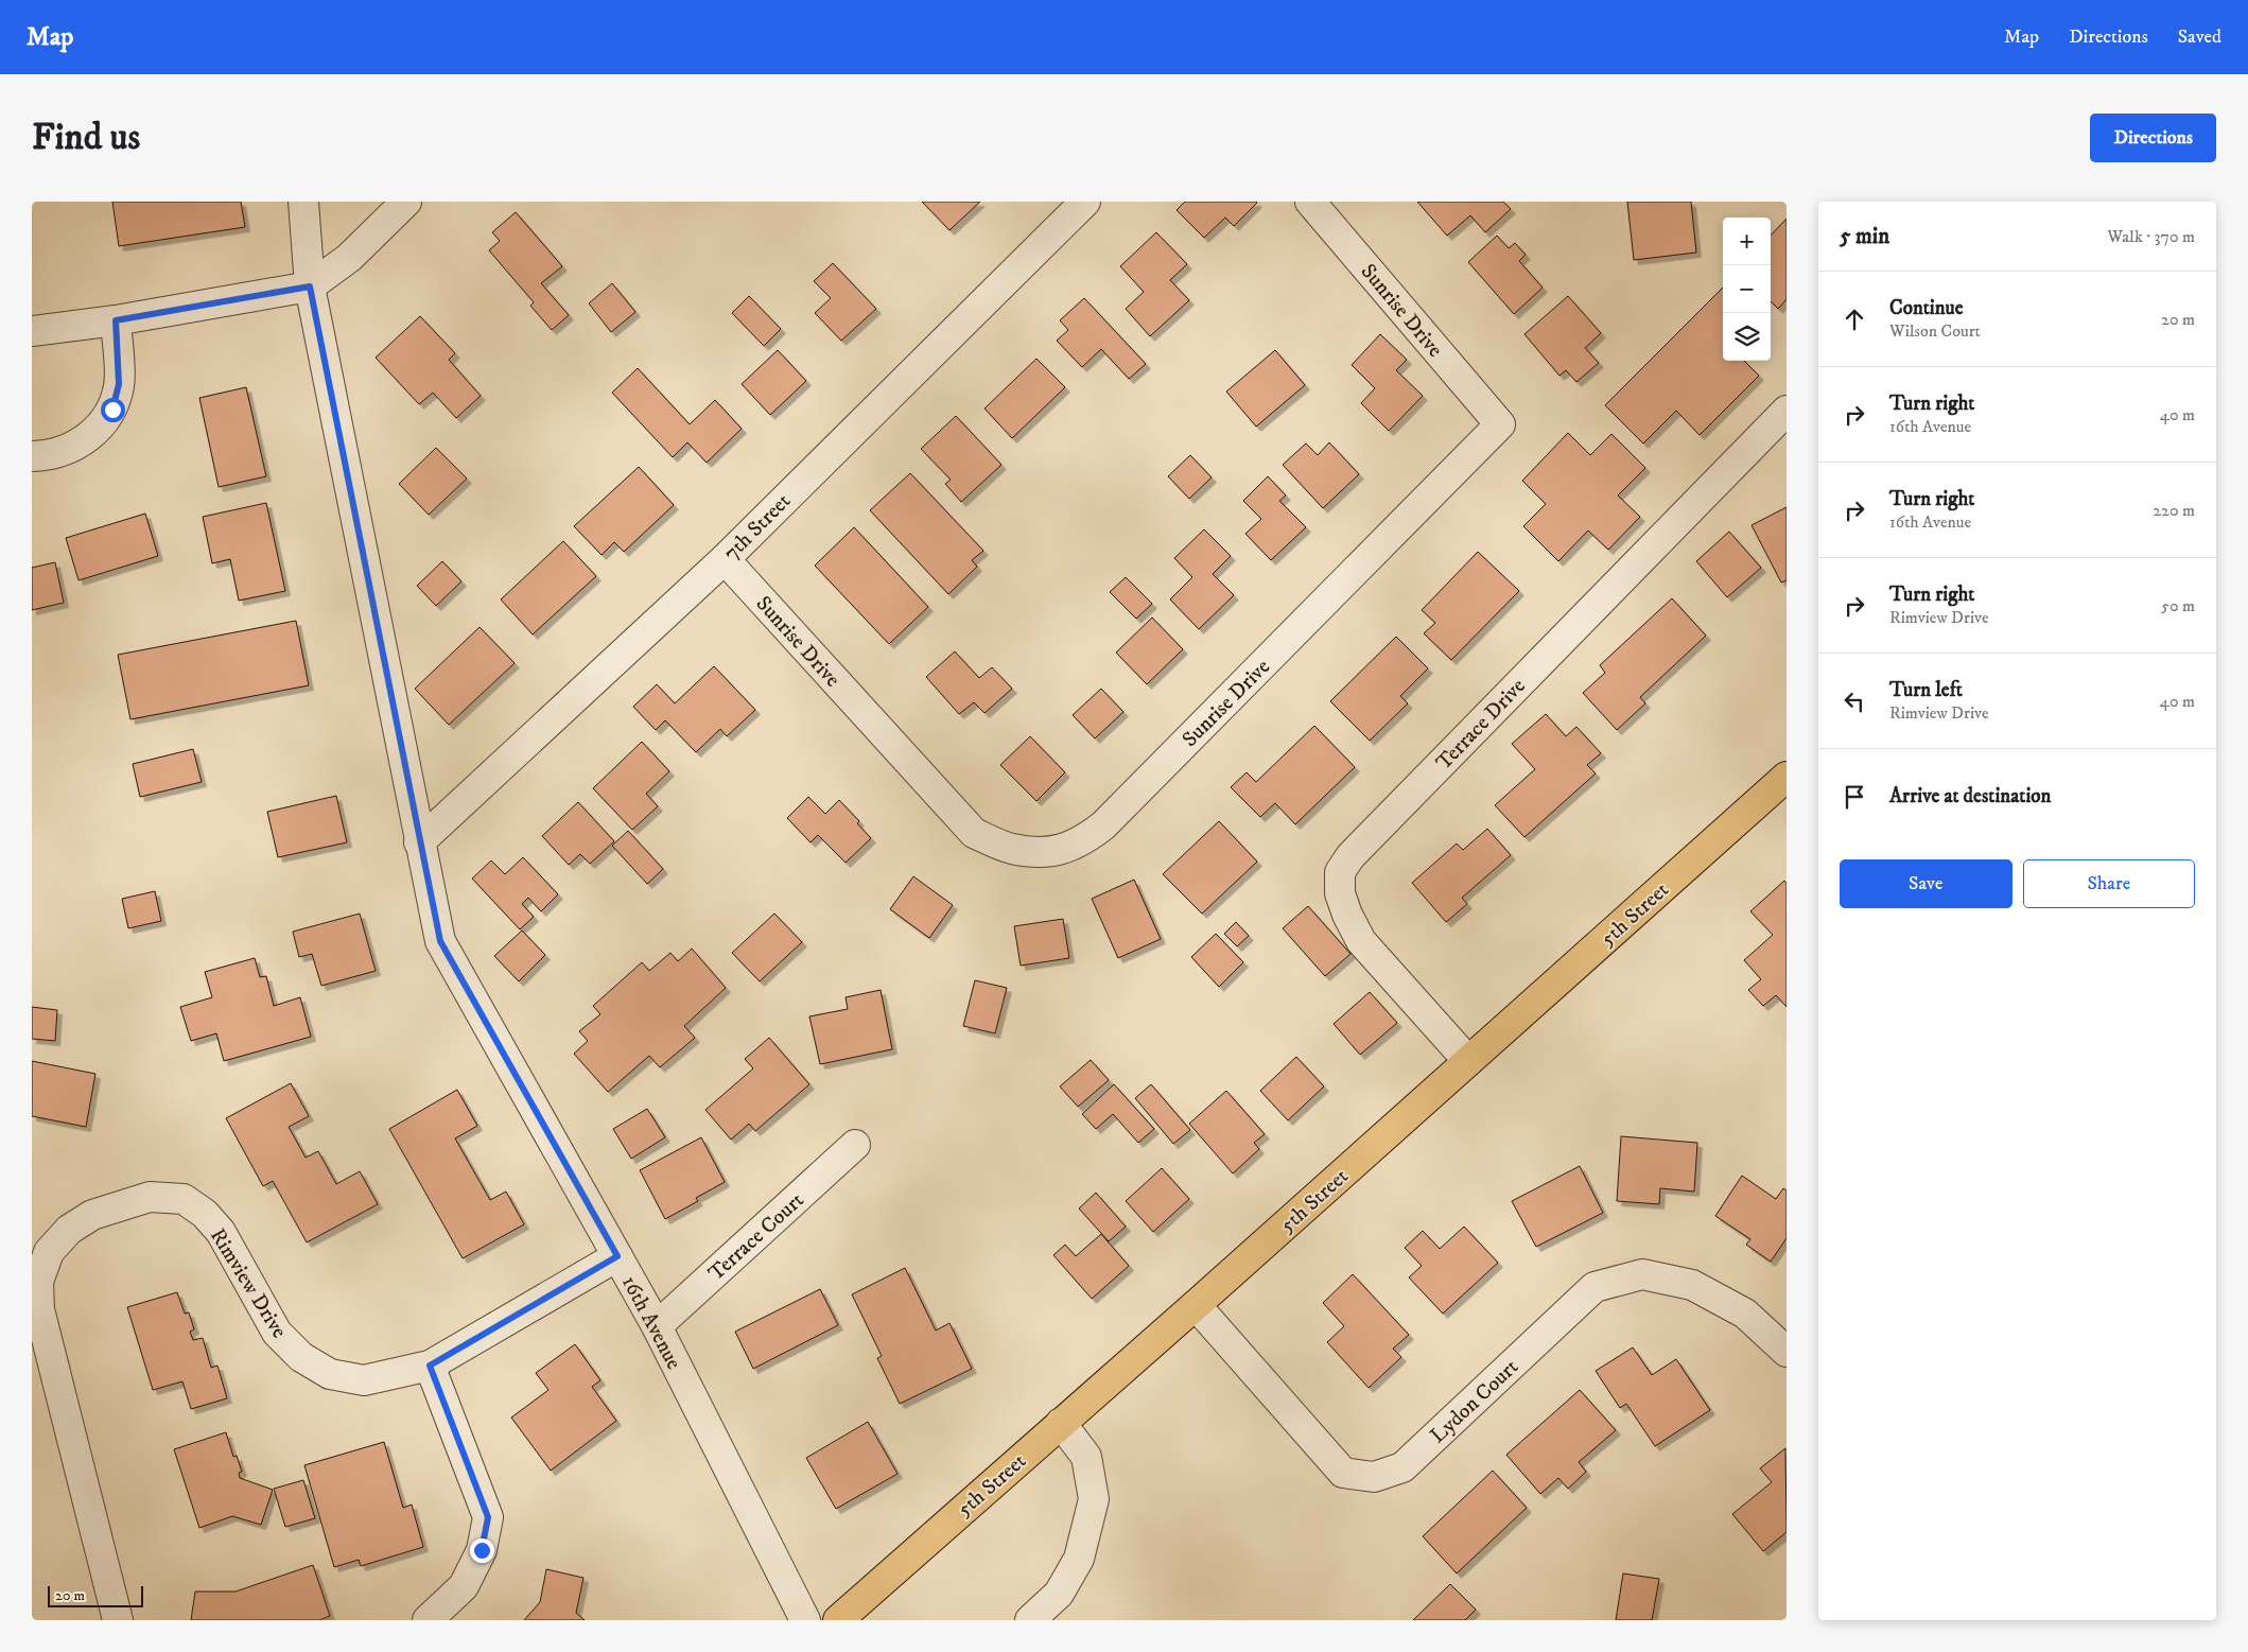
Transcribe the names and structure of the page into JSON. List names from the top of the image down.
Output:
{
  "streets": {
    "main road": ["5th Street"],
    "street": [
      "Sunrise Drive",
      "7th Street",
      "Terrace Drive",
      "Terrace Court",
      "Rimview Drive",
      "16th Avenue",
      "Lydon Court"
    ]
  },
  "crossings": [
    ["Sunrise Drive", "7th Street"],
    ["7th Street", "16th Avenue"],
    ["Terrace Drive", "5th Street"],
    ["5th Street", "Lydon Court"],
    ["Terrace Court", "16th Avenue"],
    ["Rimview Drive", "16th Avenue"]
  ],
  "scale_bar": "20 m",
  "page": {
    "header": "Map",
    "nav": ["Map", "Directions", "Saved"],
    "buttons": [
      "Directions",
      ["Save", "Share"]
    ],
    "title": "Find us",
    "heading": ["5 min", "Walk · 370 m"],
    "map_buttons": ["+", "−"],
    "list": [
      ["Continue", "Wilson Court", "20 m"],
      ["Turn right", "16th Avenue", "40 m"],
      ["Turn right", "16th Avenue", "220 m"],
      ["Turn right", "Rimview Drive", "50 m"],
      ["Turn left", "Rimview Drive", "40 m"],
      "Arrive at destination"
    ],
    "scale": "20 m"
  }
}
